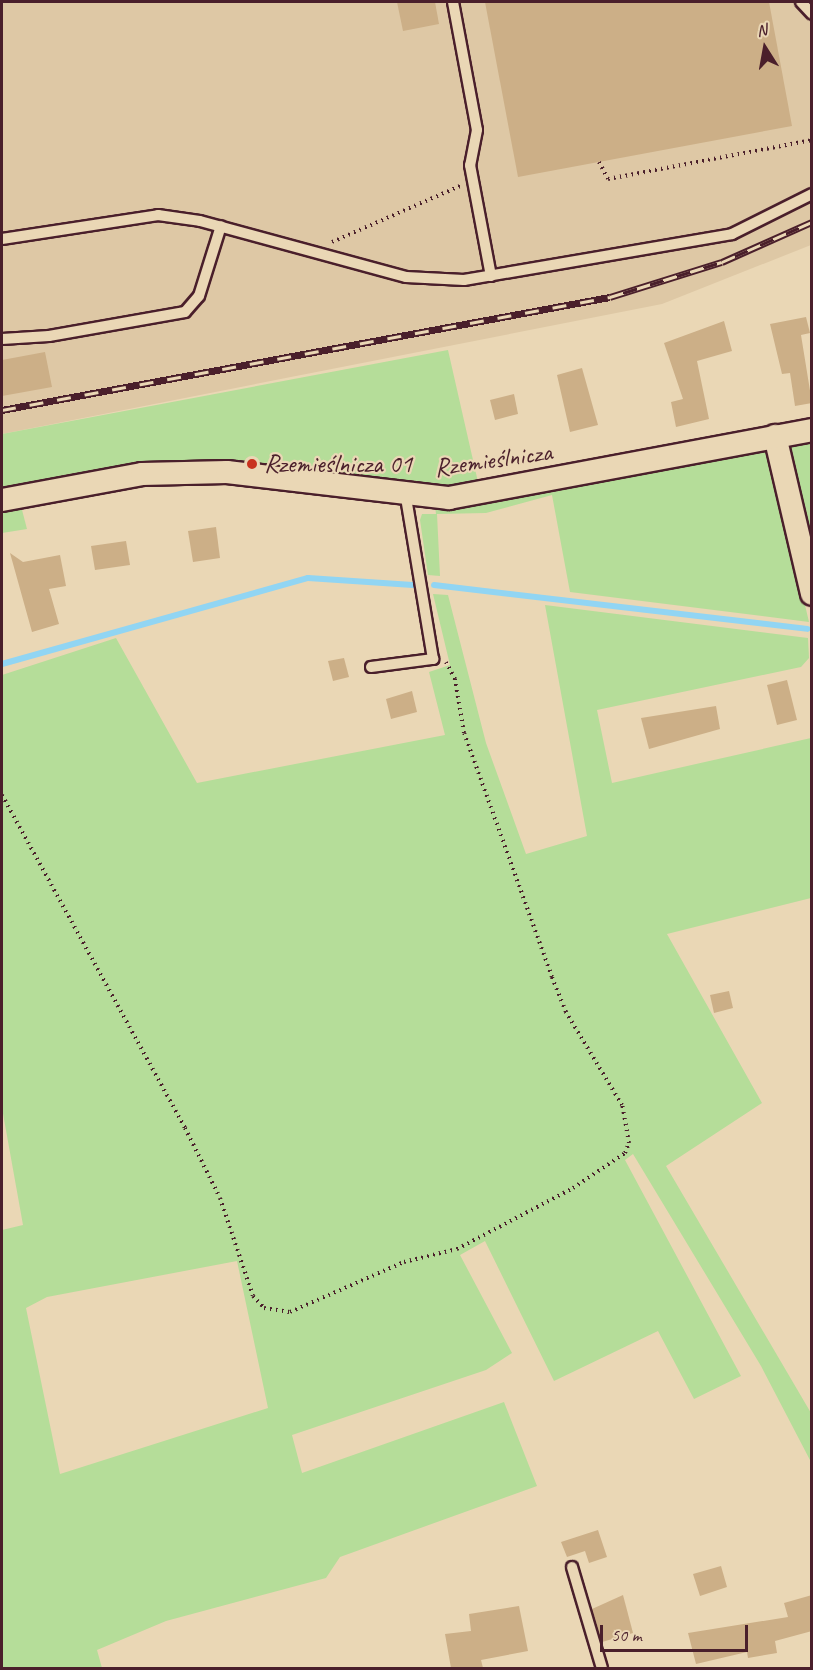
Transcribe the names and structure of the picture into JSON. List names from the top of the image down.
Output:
{
  "streets": {
    "street": ["Rzemieślnicza"]
  },
  "places": ["Rzemieślnicza 01"],
  "scale_bar": "50 m",
  "north": "top"
}
